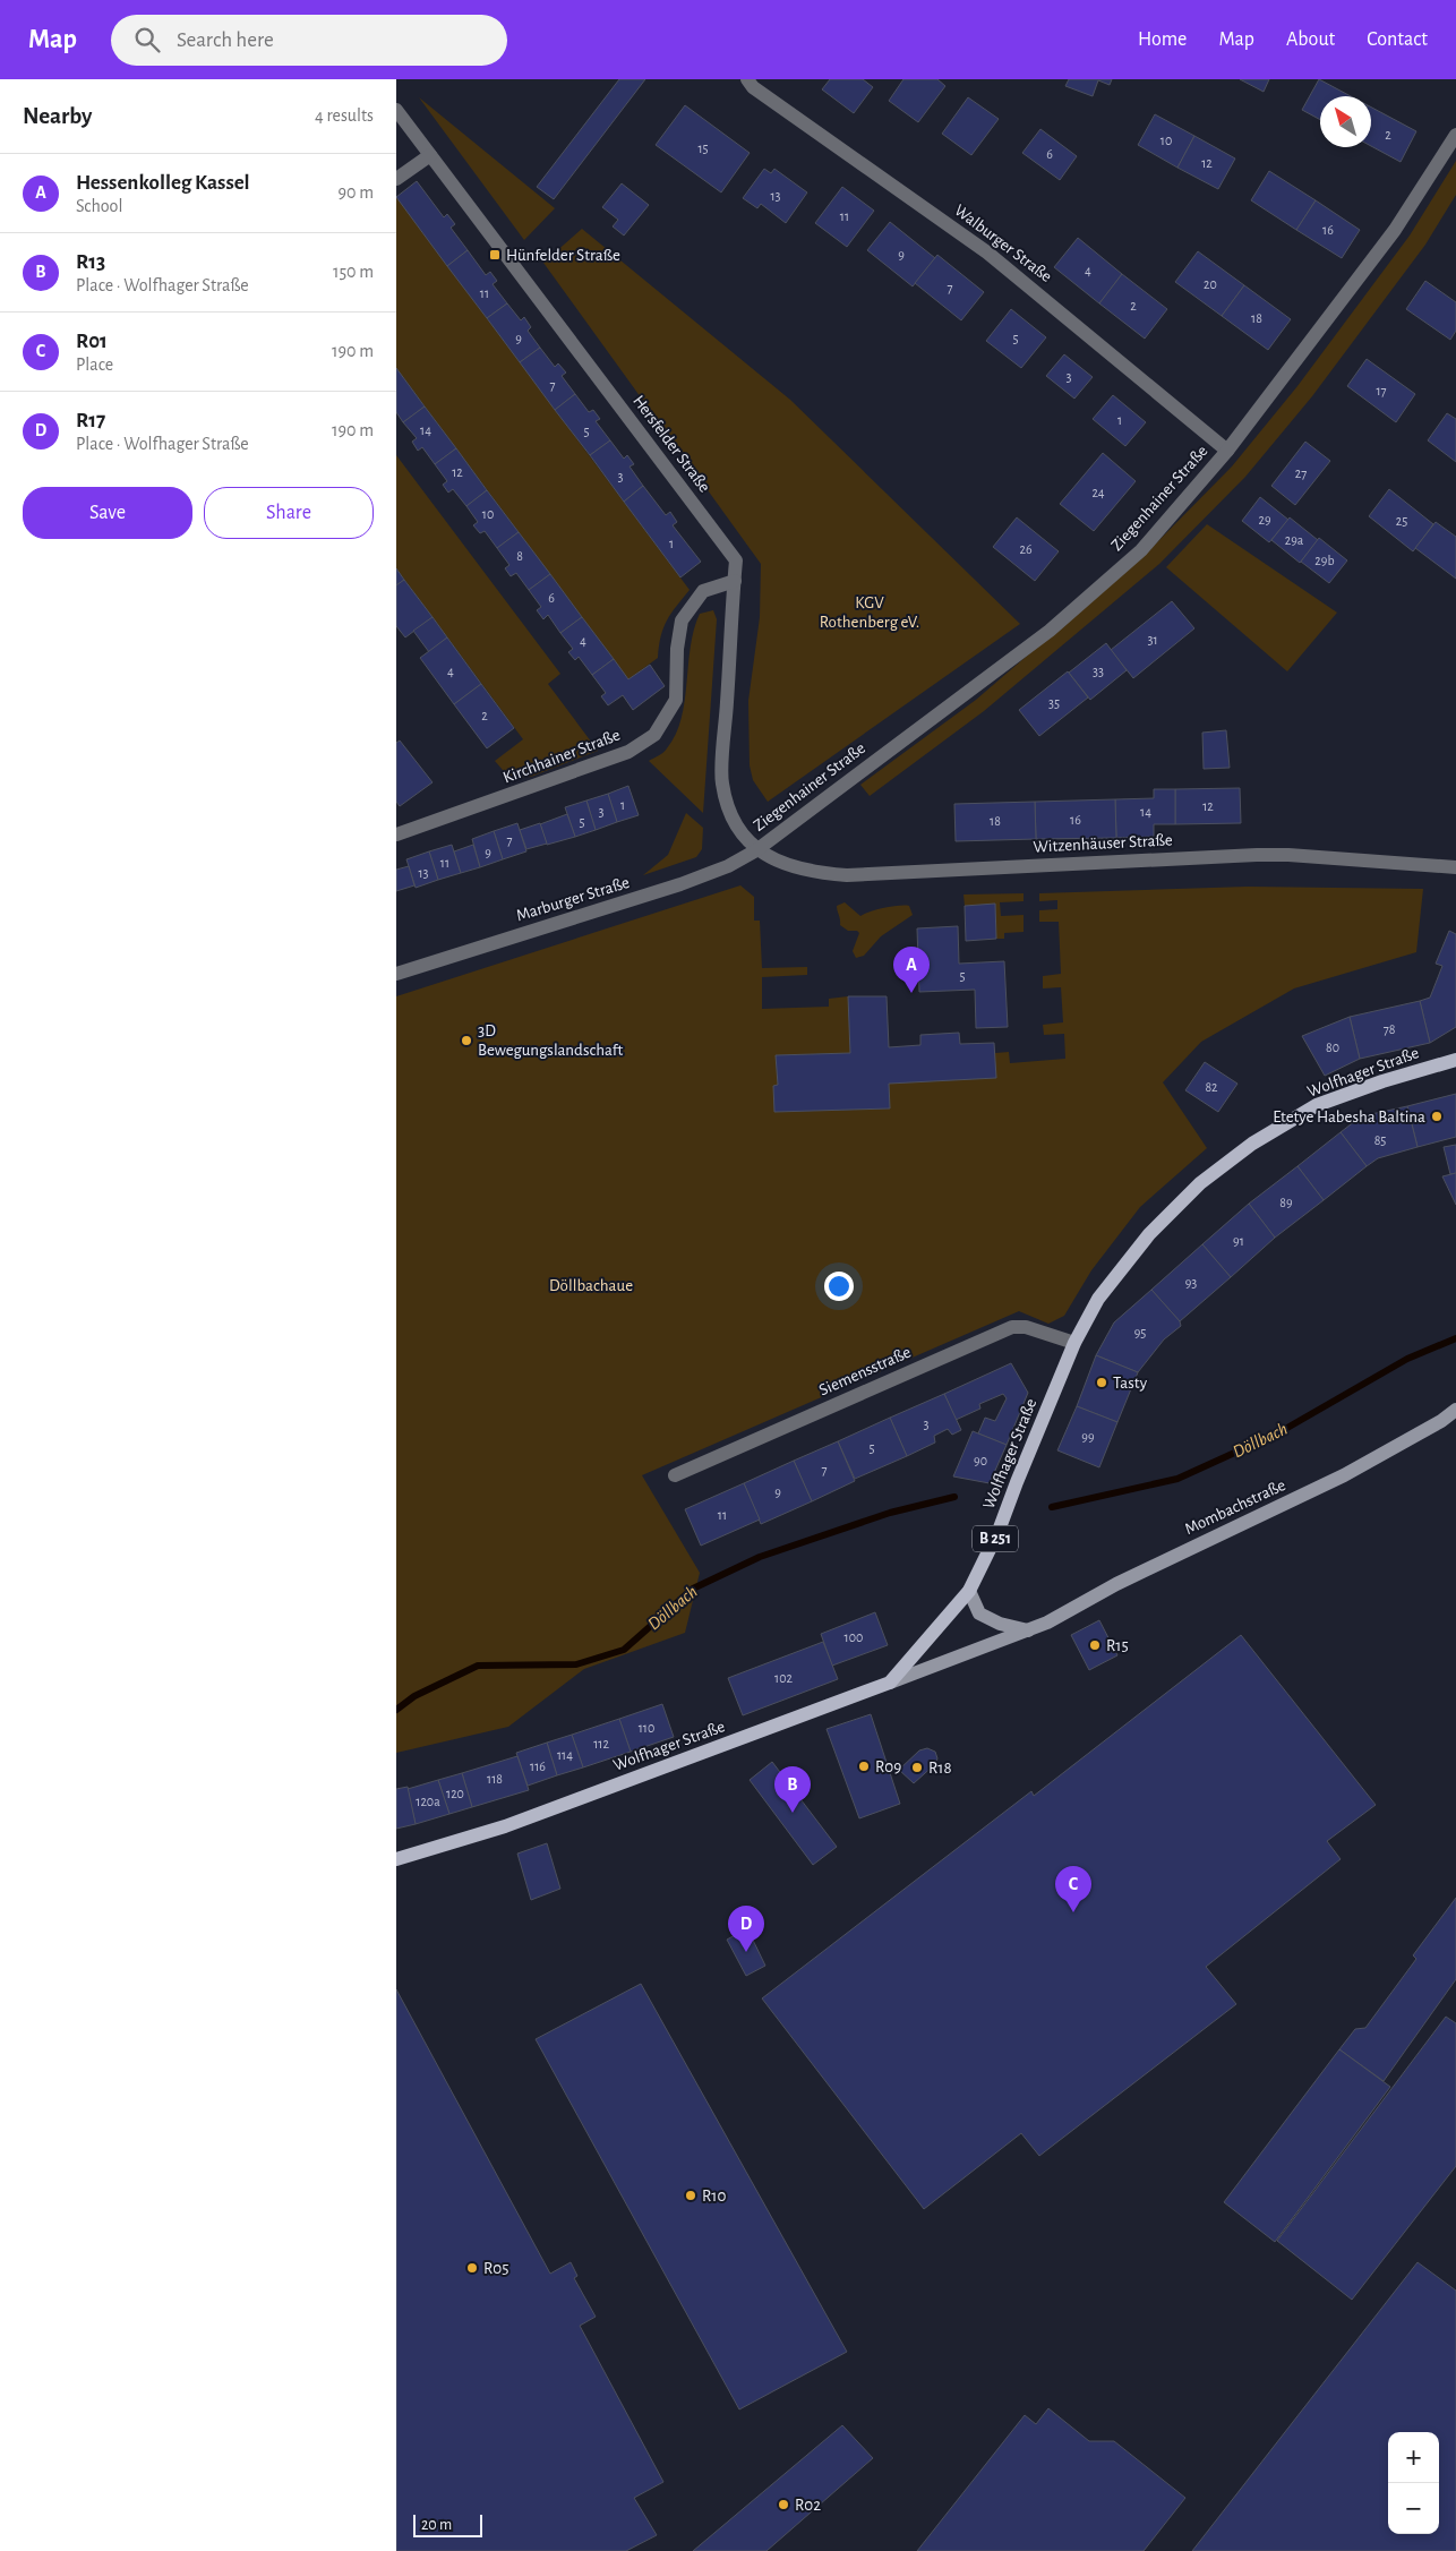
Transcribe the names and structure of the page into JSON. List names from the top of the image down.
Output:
{
  "streets": {
    "main road": ["Wolfhager Straße", "B 251"],
    "street": [
      "Walburger Straße",
      "Hersfelder Straße",
      "Ziegenhainer Straße",
      "Kirchhainer Straße",
      "Witzenhäuser Straße",
      "Marburger Straße",
      "Siemensstraße",
      "Mombachstraße"
    ]
  },
  "crossings": [
    ["Walburger Straße", "Ziegenhainer Straße"],
    ["Hersfelder Straße", "Ziegenhainer Straße"],
    ["Hersfelder Straße", "Kirchhainer Straße"],
    ["Hersfelder Straße", "Witzenhäuser Straße"],
    ["Hersfelder Straße", "Marburger Straße"],
    ["Ziegenhainer Straße", "Witzenhäuser Straße"],
    ["Ziegenhainer Straße", "Marburger Straße"],
    ["Witzenhäuser Straße", "Marburger Straße"],
    ["Wolfhager Straße", "Siemensstraße"],
    ["Wolfhager Straße", "Mombachstraße"]
  ],
  "water": ["Döllbach"],
  "parks": ["KGV Rothenberg eV.", "Döllbachaue"],
  "places": {
    "transit": ["Hünfelder Straße"],
    "other": [
      "3D Bewegungslandschaft",
      "Etetye Habesha Baltina",
      "Tasty",
      "R15",
      "R09",
      "R18",
      "R10",
      "R05",
      "R02"
    ]
  },
  "house_numbers": [
    "2",
    "10",
    "15",
    "6",
    "12",
    "13",
    "11",
    "16",
    "9",
    "4",
    "20",
    "7",
    "11",
    "2",
    "18",
    "9",
    "5",
    "3",
    "7",
    "17",
    "1",
    "14",
    "5",
    "12",
    "27",
    "3",
    "24",
    "10",
    "29",
    "25",
    "29a",
    "1",
    "26",
    "8",
    "29b",
    "6",
    "31",
    "4",
    "4",
    "33",
    "35",
    "2",
    "1",
    "12",
    "3",
    "14",
    "16",
    "18",
    "5",
    "7",
    "9",
    "11",
    "13",
    "5",
    "78",
    "80",
    "82",
    "85",
    "89",
    "91",
    "93",
    "95",
    "3",
    "99",
    "5",
    "90",
    "7",
    "9",
    "11",
    "100",
    "102",
    "110",
    "112",
    "114",
    "116",
    "118",
    "120",
    "120a"
  ],
  "scale_bar": "20 m",
  "north": "top left",
  "page": {
    "header": "Map",
    "search": "Search here",
    "nav": [
      "Home",
      "Map",
      "About",
      "Contact"
    ],
    "heading": ["Nearby", "4 results"],
    "list": [
      {
        "mark": "A",
        "name": "Hessenkolleg Kassel",
        "note": "School",
        "value": "90 m"
      },
      {
        "mark": "B",
        "name": "R13",
        "note": "Place · Wolfhager Straße",
        "value": "150 m"
      },
      {
        "mark": "C",
        "name": "R01",
        "note": "Place",
        "value": "190 m"
      },
      {
        "mark": "D",
        "name": "R17",
        "note": "Place · Wolfhager Straße",
        "value": "190 m"
      }
    ],
    "buttons": ["Save", "Share"],
    "pins": [
      "A",
      "B",
      "C",
      "D"
    ],
    "map_buttons": ["+", "−"],
    "scale": "20 m"
  }
}
